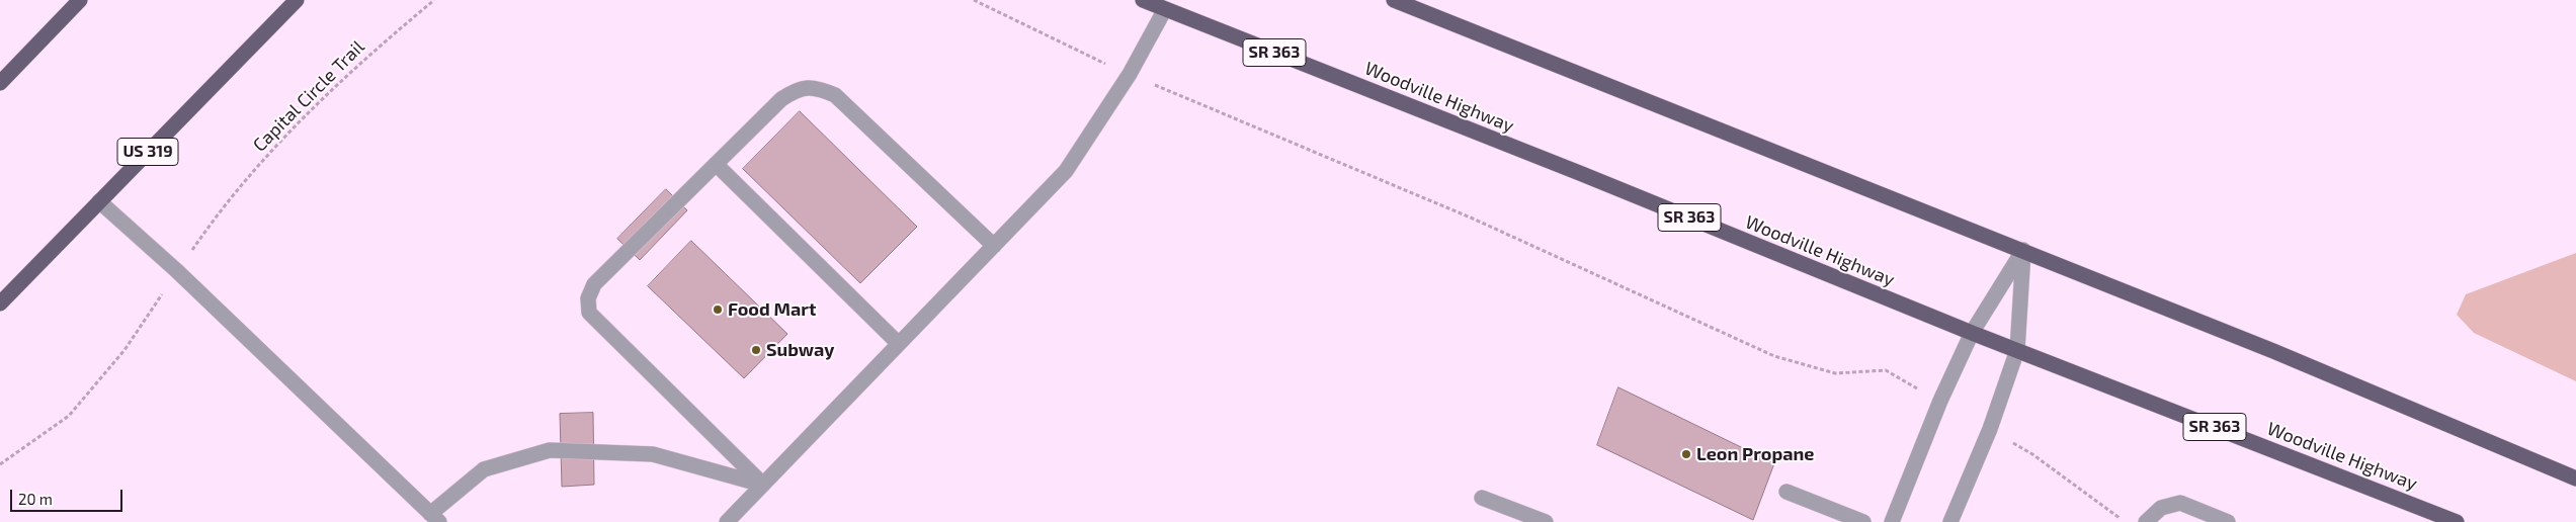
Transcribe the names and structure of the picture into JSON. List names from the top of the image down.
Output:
{
  "streets": {
    "main road": ["SR 363", "Woodville Highway", "US 319"],
    "path": ["Capital Circle Trail"]
  },
  "places": ["Food Mart", "Subway", "Leon Propane"],
  "scale_bar": "20 m"
}
